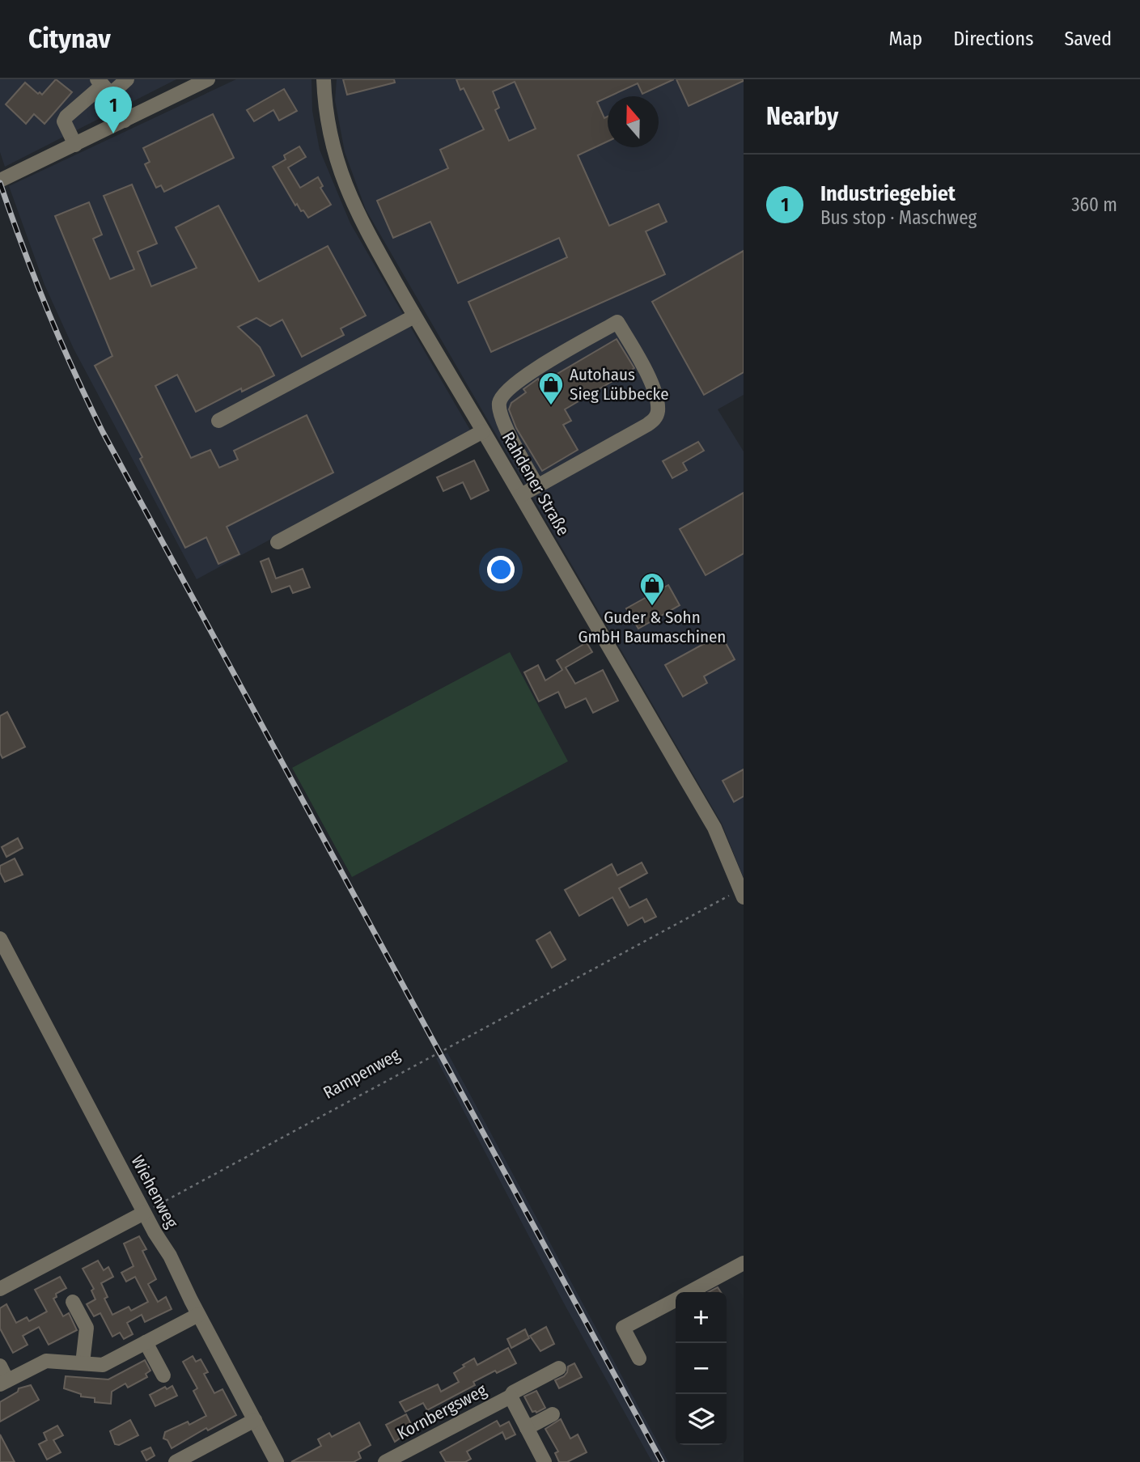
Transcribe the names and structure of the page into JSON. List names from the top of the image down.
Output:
{
  "streets": {
    "street": ["Rahdener Straße", "Wiehenweg", "Kornbergsweg"],
    "path": ["Rampenweg"]
  },
  "crossings": [
    ["Rahdener Straße", "Rampenweg"],
    ["Rampenweg", "Wiehenweg"]
  ],
  "places": {
    "shop": ["Autohaus Sieg Lübbecke", "Guder & Sohn GmbH Baumaschinen"]
  },
  "north": "top",
  "page": {
    "header": "Citynav",
    "nav": ["Map", "Directions", "Saved"],
    "heading": "Nearby",
    "pins": "1",
    "list": [
      {
        "mark": "1",
        "name": "Industriegebiet",
        "note": "Bus stop · Maschweg",
        "value": "360 m"
      }
    ],
    "map_buttons": ["+", "−"]
  }
}
